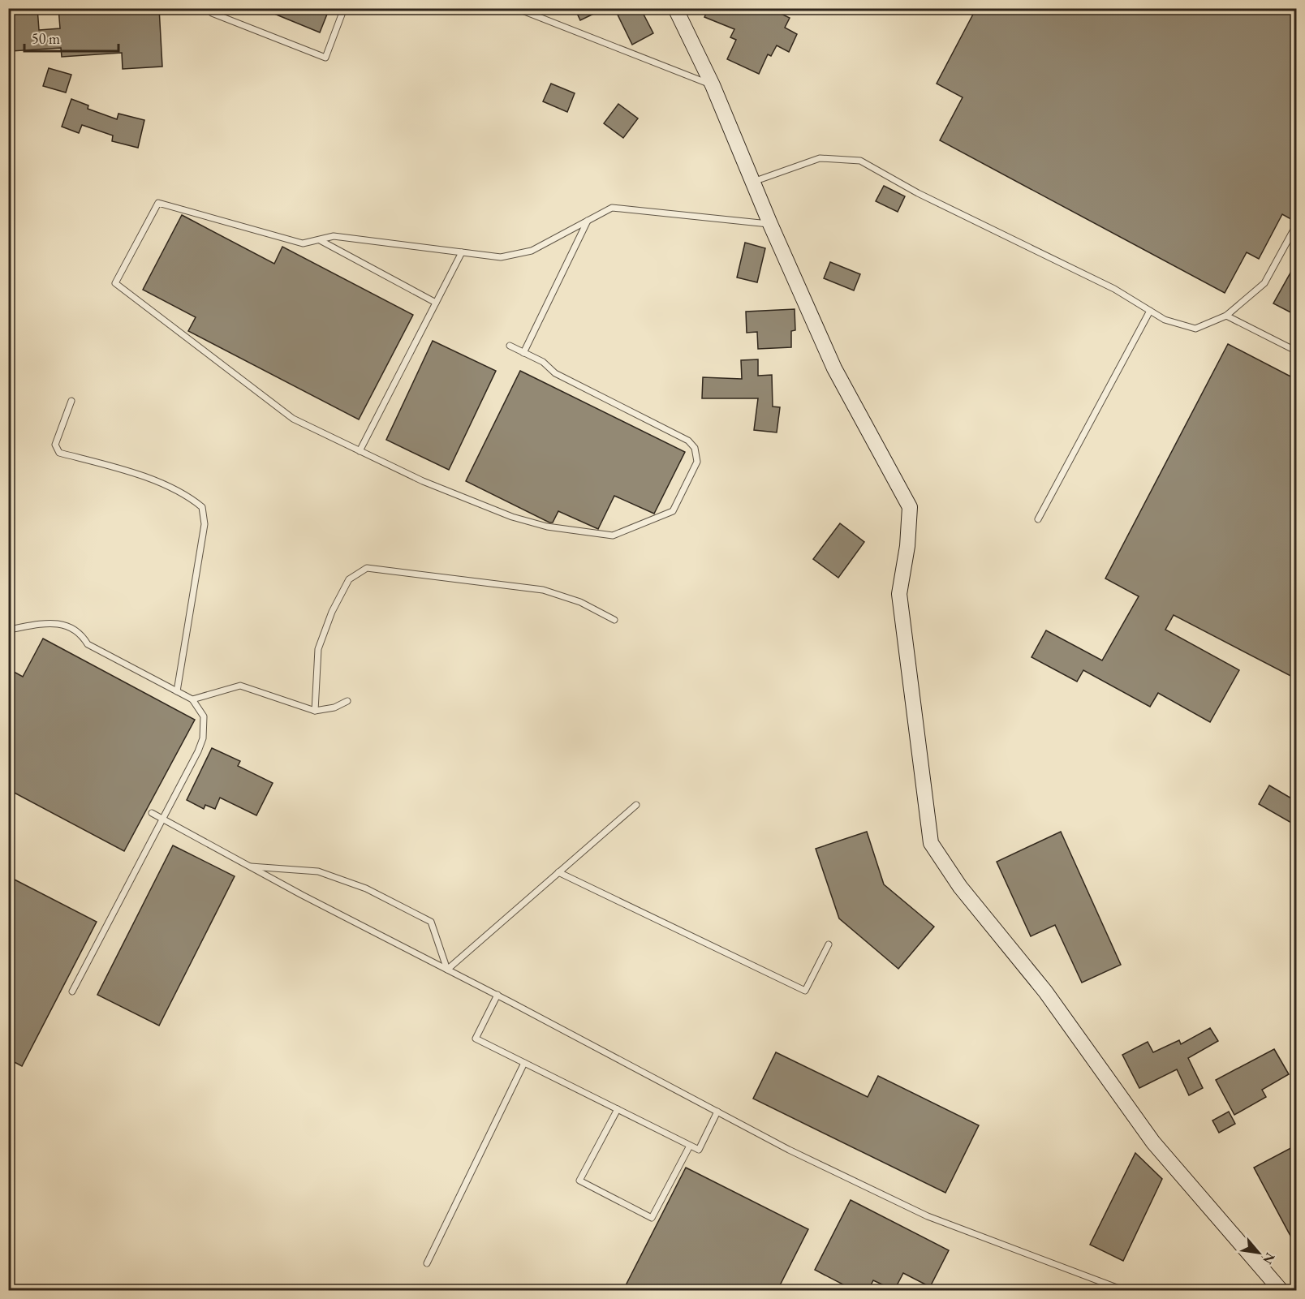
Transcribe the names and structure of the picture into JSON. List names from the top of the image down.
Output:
{
  "scale_bar": "50 m",
  "north": "bottom right"
}
